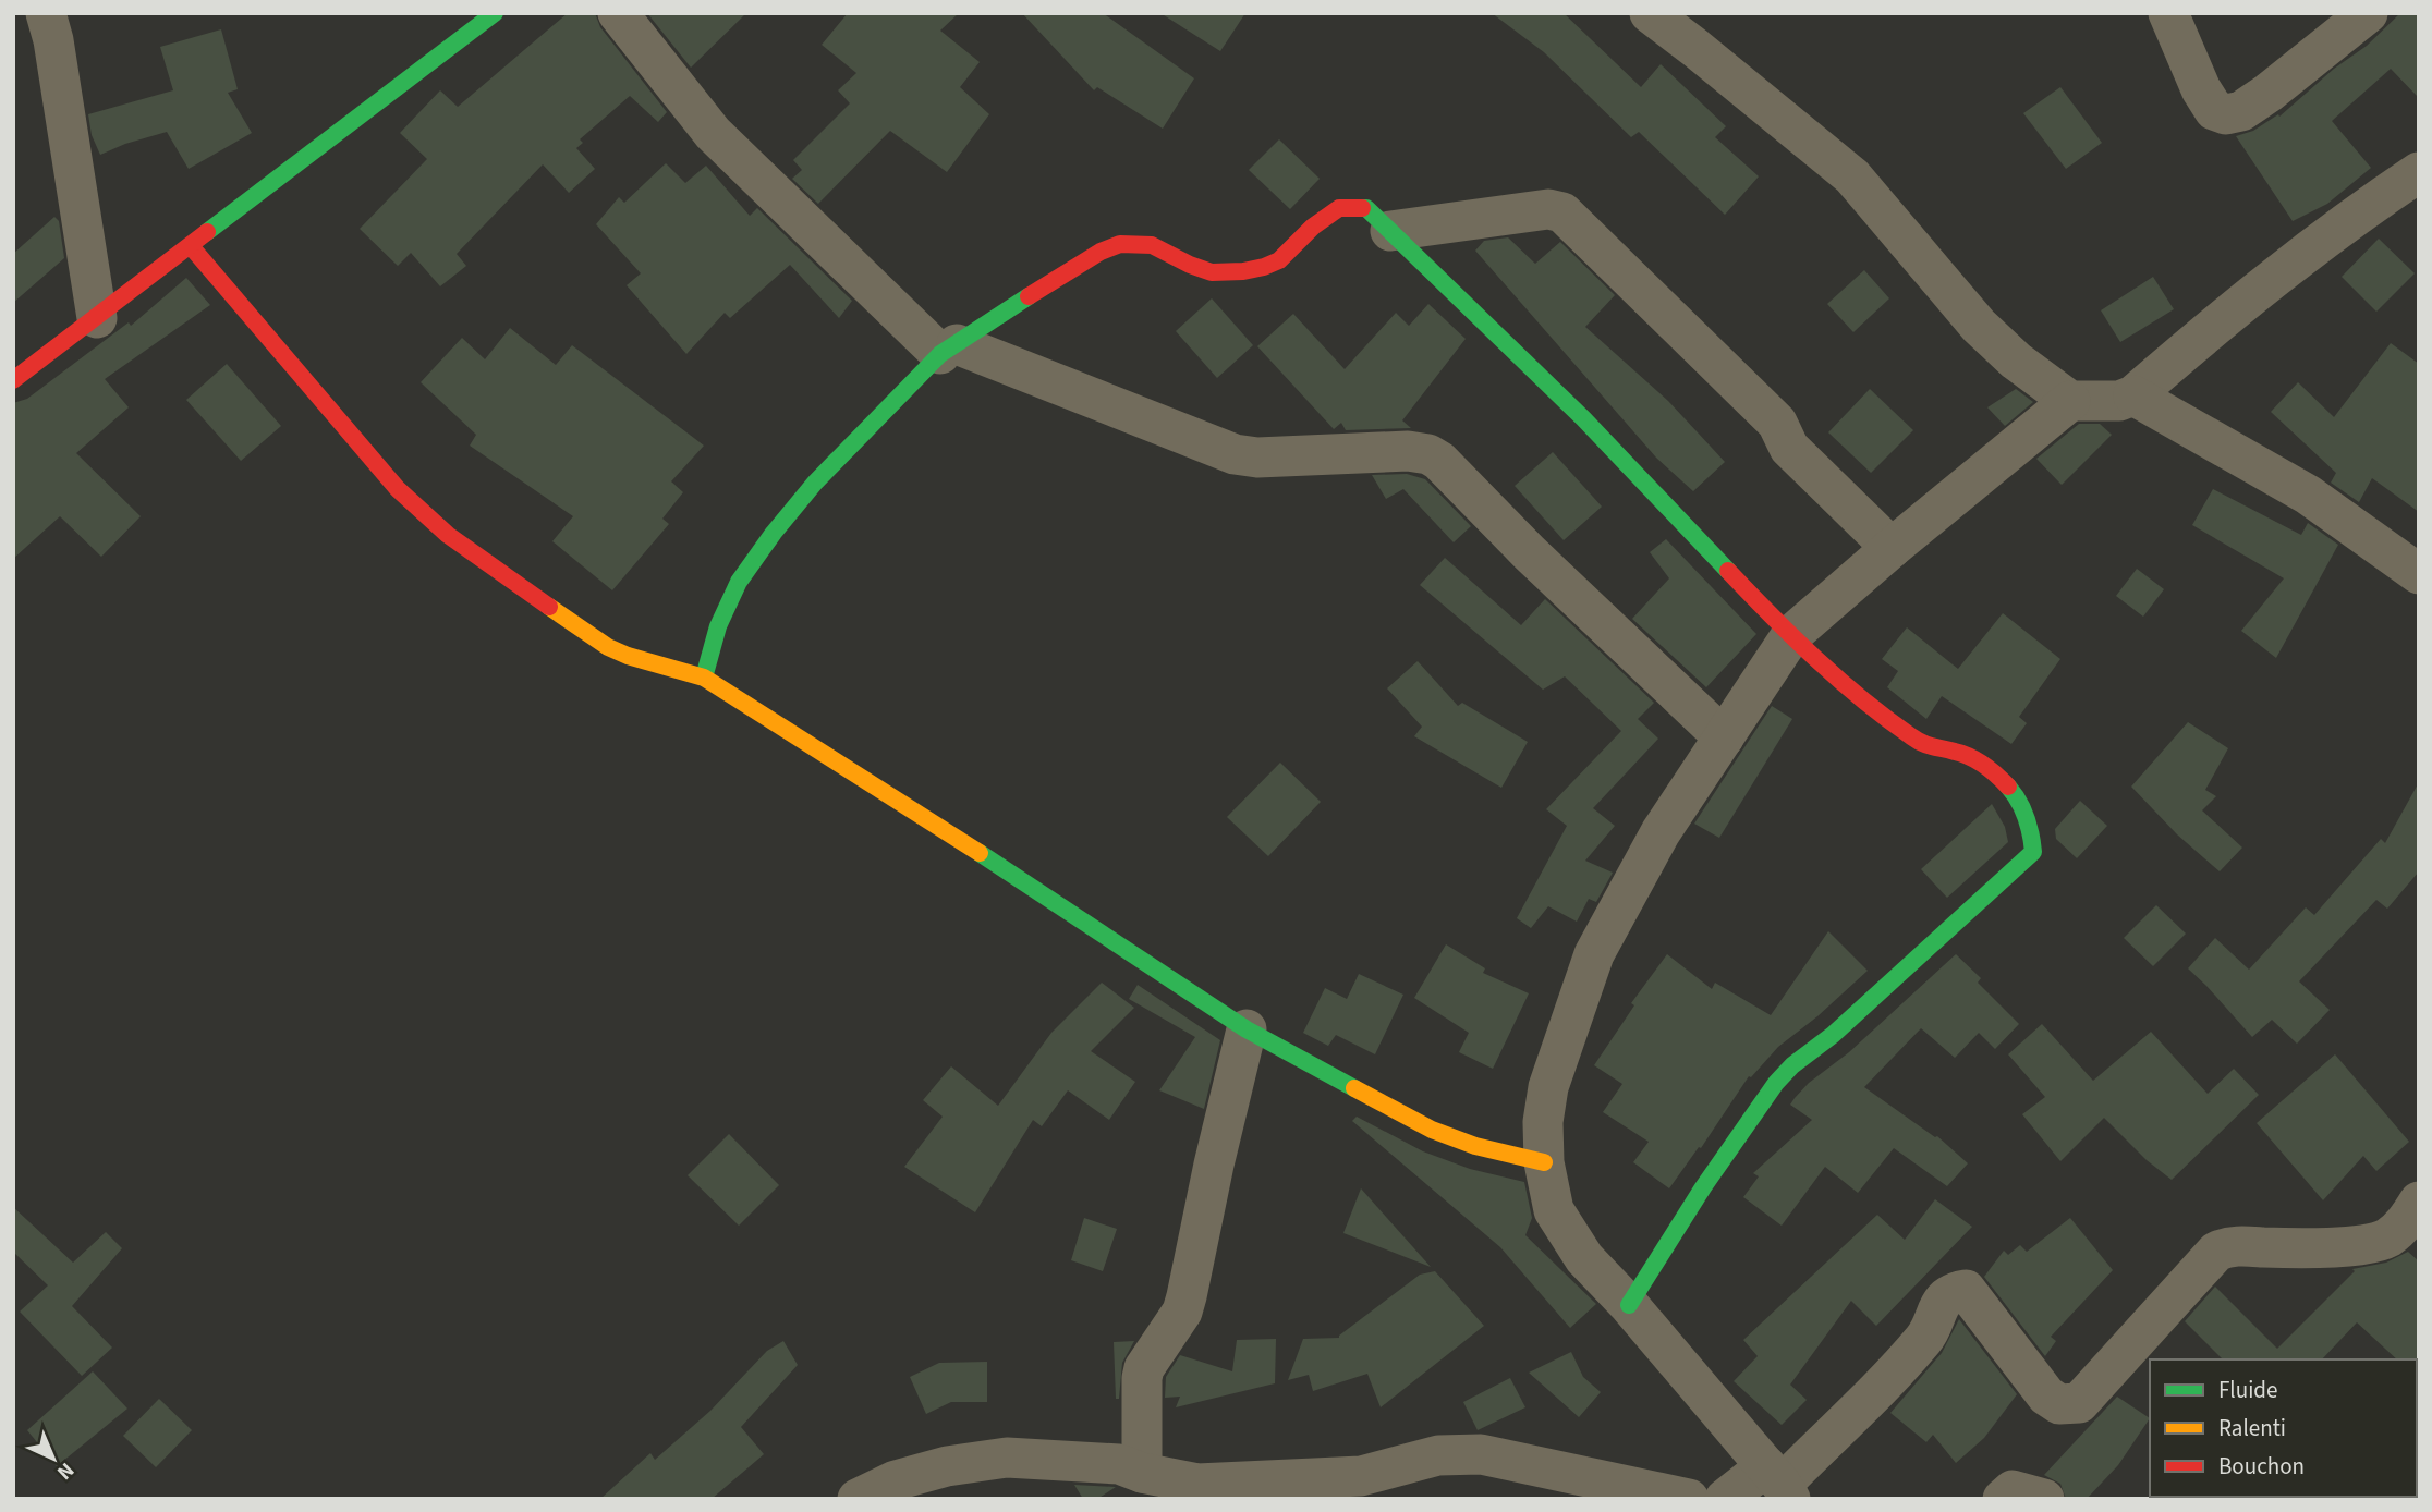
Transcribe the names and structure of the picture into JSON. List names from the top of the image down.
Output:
{
  "legend": ["Fluide", "Ralenti", "Bouchon"],
  "north": "bottom right"
}
